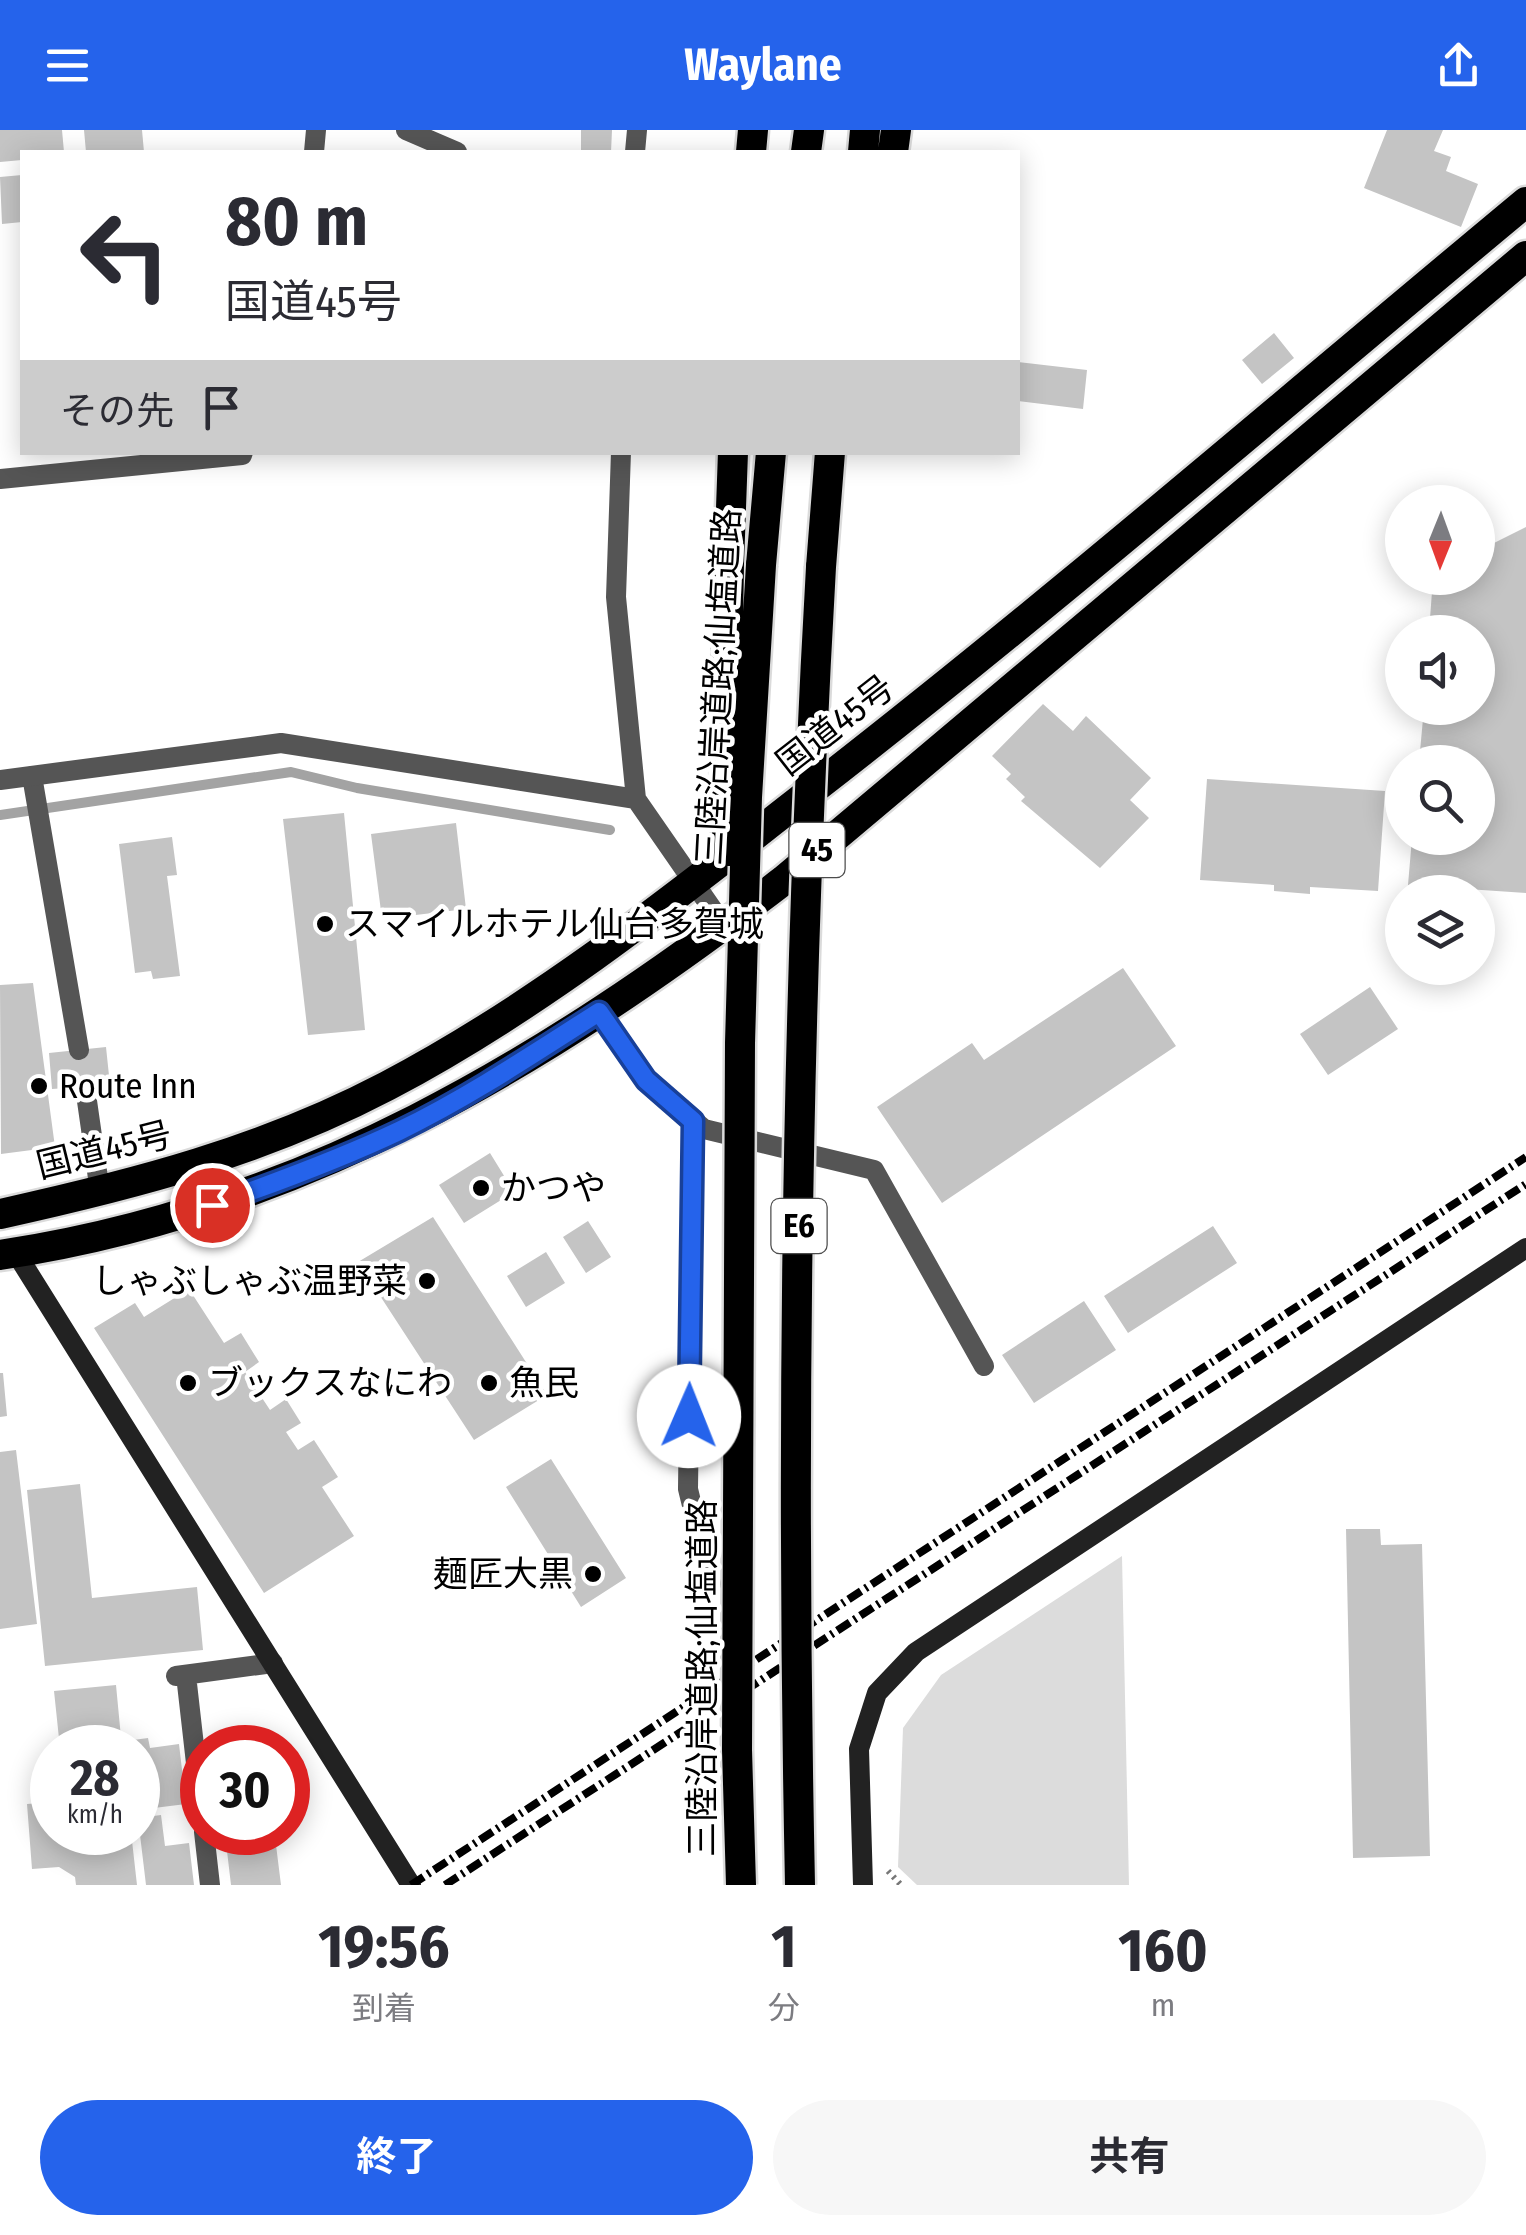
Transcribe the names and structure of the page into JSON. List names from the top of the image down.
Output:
{
  "streets": {
    "highway": [
      "三陸沿岸道路;仙塩道路",
      "国道45号",
      "45",
      "E6"
    ]
  },
  "places": [
    "スマイルホテル仙台多賀城",
    "Route Inn",
    "かつや",
    "しゃぶしゃぶ温野菜",
    "ブックスなにわ",
    "魚民",
    "麺匠大黒"
  ],
  "north": "bottom",
  "page": {
    "header": "Waylane",
    "turn": ["80 m", "国道45号"],
    "then": "その先",
    "speed": "28 km/h",
    "limit": "30",
    "eta": [
      "19:56",
      "到着",
      "1",
      "分",
      "160",
      "m"
    ],
    "buttons": ["終了", "共有"]
  }
}
